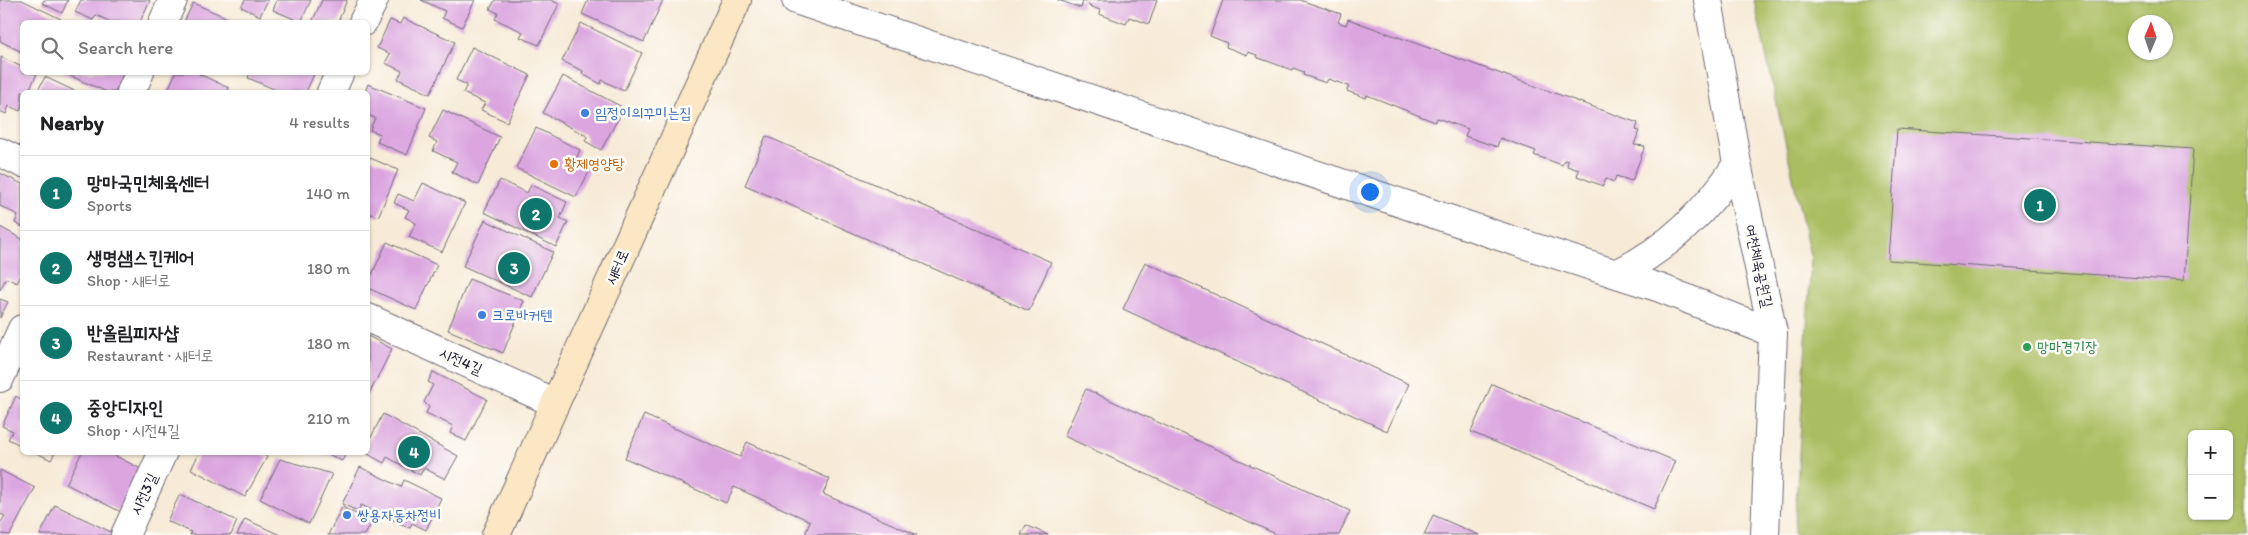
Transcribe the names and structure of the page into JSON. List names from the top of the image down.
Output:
{
  "streets": {
    "street": [
      "여천체육공원길",
      "새터로",
      "시전4길",
      "시전3길"
    ]
  },
  "crossings": [
    ["새터로", "시전4길"]
  ],
  "places": [
    "임정이의꾸미는집",
    "황제영양탕",
    "크로바커텐",
    "망마경기장",
    "쌍용자동차정비"
  ],
  "north": "top",
  "page": {
    "search": "Search here",
    "heading": ["Nearby", "4 results"],
    "list": [
      {
        "mark": "1",
        "name": "망마국민체육센터",
        "note": "Sports",
        "value": "140 m"
      },
      {
        "mark": "2",
        "name": "생명샘스킨케어",
        "note": "Shop · 새터로",
        "value": "180 m"
      },
      {
        "mark": "3",
        "name": "반올림피자샵",
        "note": "Restaurant · 새터로",
        "value": "180 m"
      },
      {
        "mark": "4",
        "name": "중앙디자인",
        "note": "Shop · 시전4길",
        "value": "210 m"
      }
    ],
    "pins": [
      "1",
      "2",
      "3",
      "4"
    ],
    "map_buttons": ["+", "−"]
  }
}
